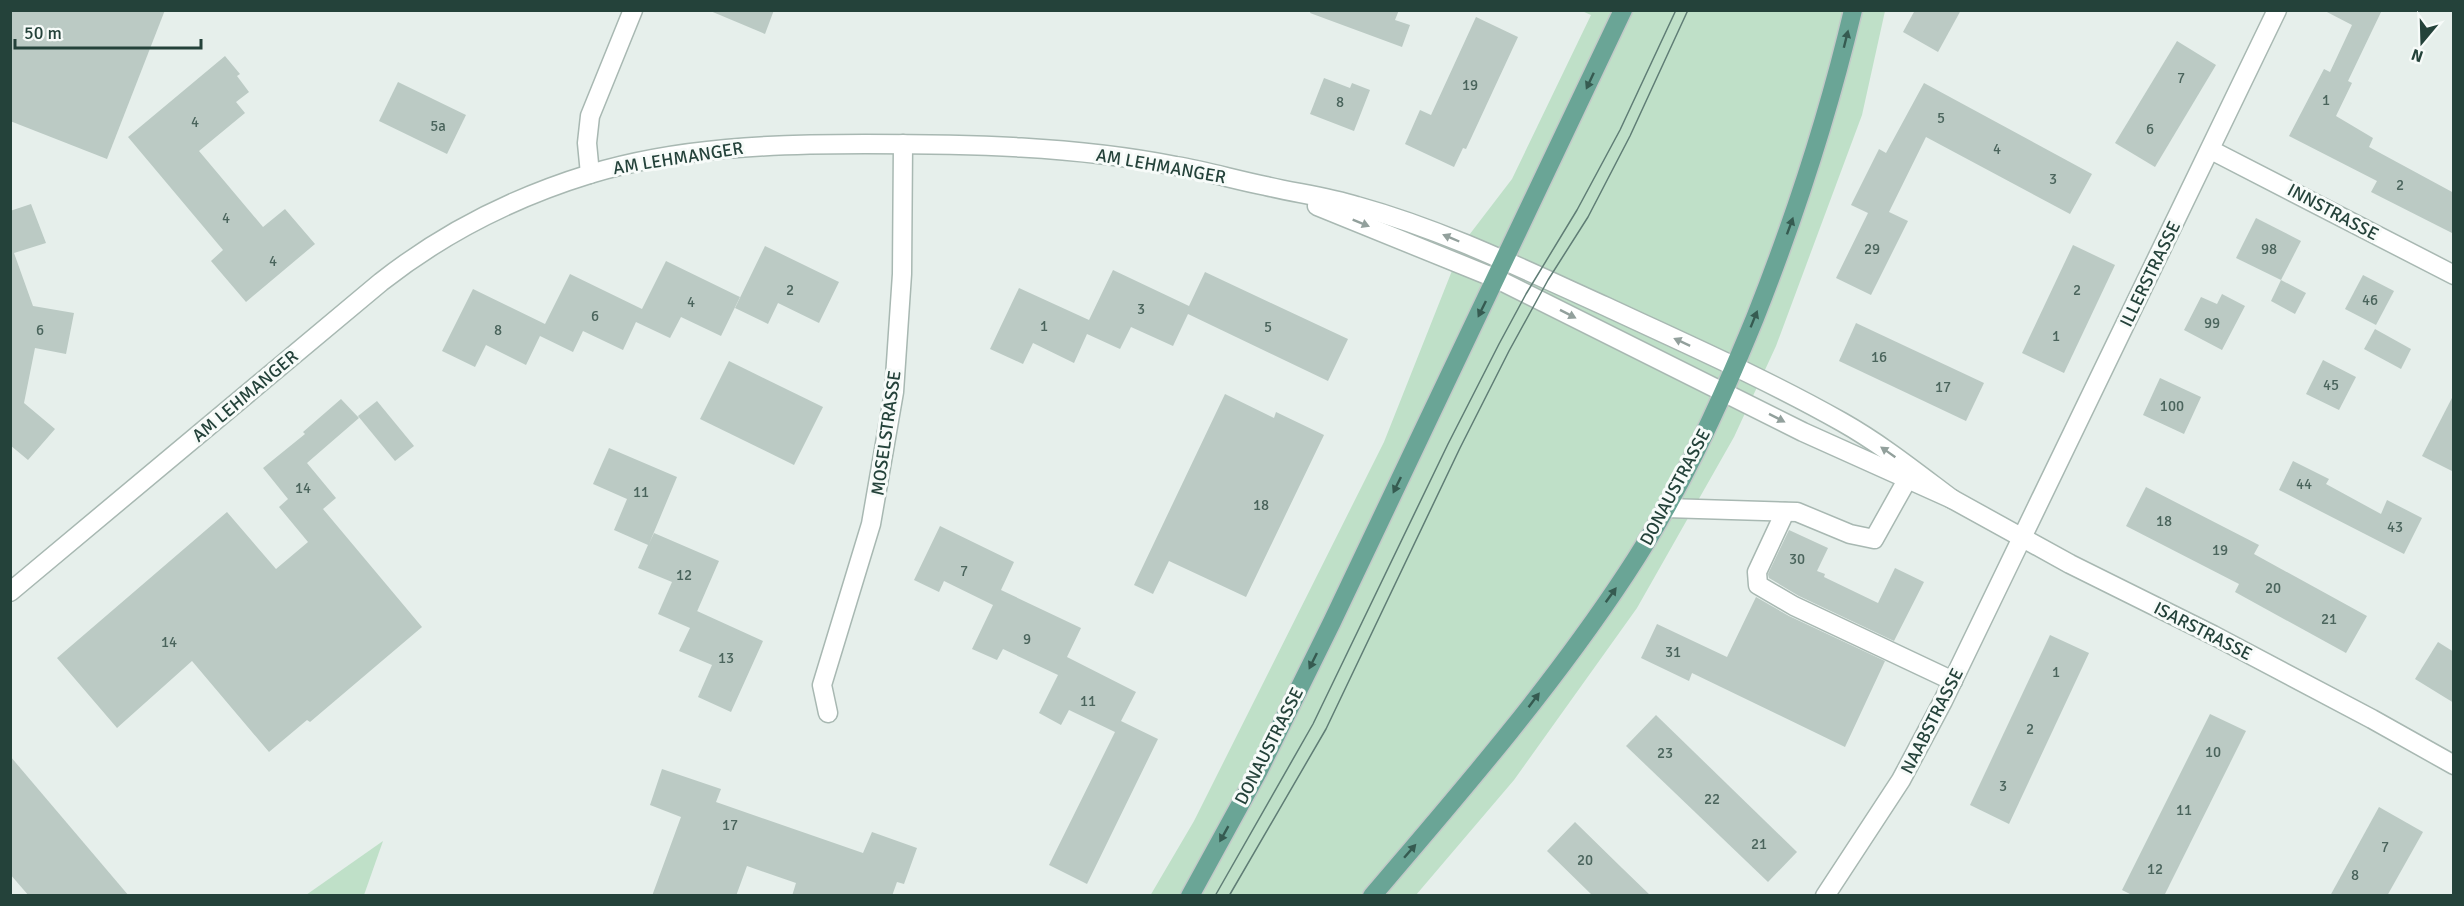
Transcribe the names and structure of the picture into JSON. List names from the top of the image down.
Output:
{
  "streets": {
    "main road": ["DONAUSTRASSE"],
    "street": [
      "AM LEHMANGER",
      "INNSTRASSE",
      "ILLERSTRASSE",
      "MOSELSTRASSE",
      "ISARSTRASSE",
      "NAABSTRASSE"
    ]
  },
  "crossings": [
    ["AM LEHMANGER", "MOSELSTRASSE"],
    ["AM LEHMANGER", "DONAUSTRASSE"],
    ["AM LEHMANGER", "ISARSTRASSE"],
    ["INNSTRASSE", "ILLERSTRASSE"],
    ["ILLERSTRASSE", "ISARSTRASSE"],
    ["ILLERSTRASSE", "NAABSTRASSE"],
    ["DONAUSTRASSE", "ISARSTRASSE"],
    ["ISARSTRASSE", "NAABSTRASSE"]
  ],
  "house_numbers": [
    "7",
    "19",
    "1",
    "8",
    "5",
    "4",
    "5a",
    "6",
    "4",
    "3",
    "2",
    "4",
    "29",
    "98",
    "4",
    "2",
    "2",
    "46",
    "4",
    "3",
    "6",
    "99",
    "1",
    "5",
    "6",
    "8",
    "1",
    "16",
    "45",
    "17",
    "100",
    "44",
    "14",
    "11",
    "18",
    "18",
    "43",
    "19",
    "30",
    "7",
    "12",
    "20",
    "21",
    "9",
    "14",
    "31",
    "13",
    "1",
    "11",
    "2",
    "10",
    "23",
    "3",
    "22",
    "11",
    "17",
    "21",
    "7",
    "20",
    "12",
    "8"
  ],
  "scale_bar": "50 m",
  "north": "bottom"
}
